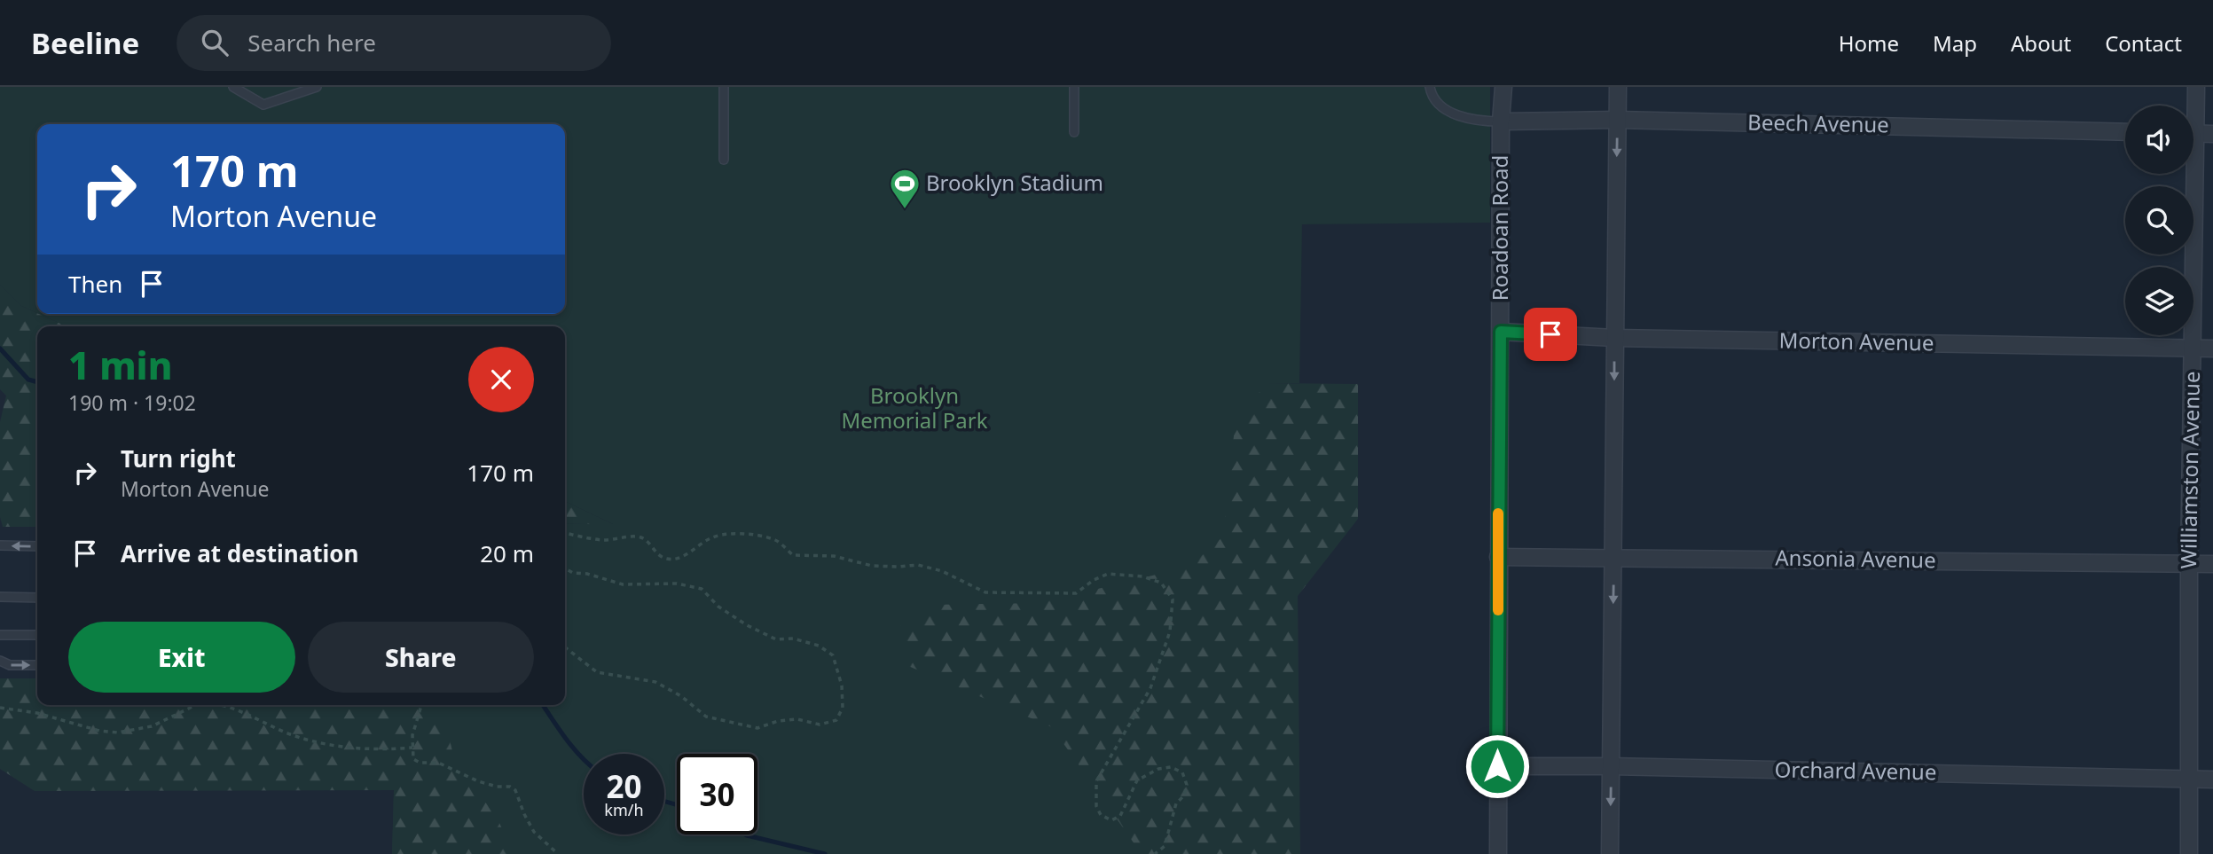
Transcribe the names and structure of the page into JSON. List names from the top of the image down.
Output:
{
  "streets": {
    "street": [
      "Beech Avenue",
      "Roadoan Road",
      "Morton Avenue",
      "Williamston Avenue",
      "Ansonia Avenue",
      "Orchard Avenue"
    ]
  },
  "crossings": [
    ["Beech Avenue", "Roadoan Road"],
    ["Roadoan Road", "Morton Avenue"],
    ["Roadoan Road", "Ansonia Avenue"],
    ["Roadoan Road", "Orchard Avenue"],
    ["Morton Avenue", "Williamston Avenue"],
    ["Williamston Avenue", "Ansonia Avenue"],
    ["Williamston Avenue", "Orchard Avenue"]
  ],
  "parks": ["Brooklyn Memorial Park"],
  "places": {
    "sports": ["Brooklyn Stadium"]
  },
  "page": {
    "header": "Beeline",
    "search": "Search here",
    "nav": [
      "Home",
      "Map",
      "About",
      "Contact"
    ],
    "turn": ["170 m", "Morton Avenue"],
    "then": "Then",
    "heading": ["1 min", "190 m · 19:02"],
    "list": [
      {
        "name": "Turn right",
        "note": "Morton Avenue",
        "value": "170 m"
      },
      {
        "name": "Arrive at destination",
        "value": "20 m"
      }
    ],
    "buttons": ["Exit", "Share"],
    "speed": "20 km/h",
    "limit": "30"
  }
}
